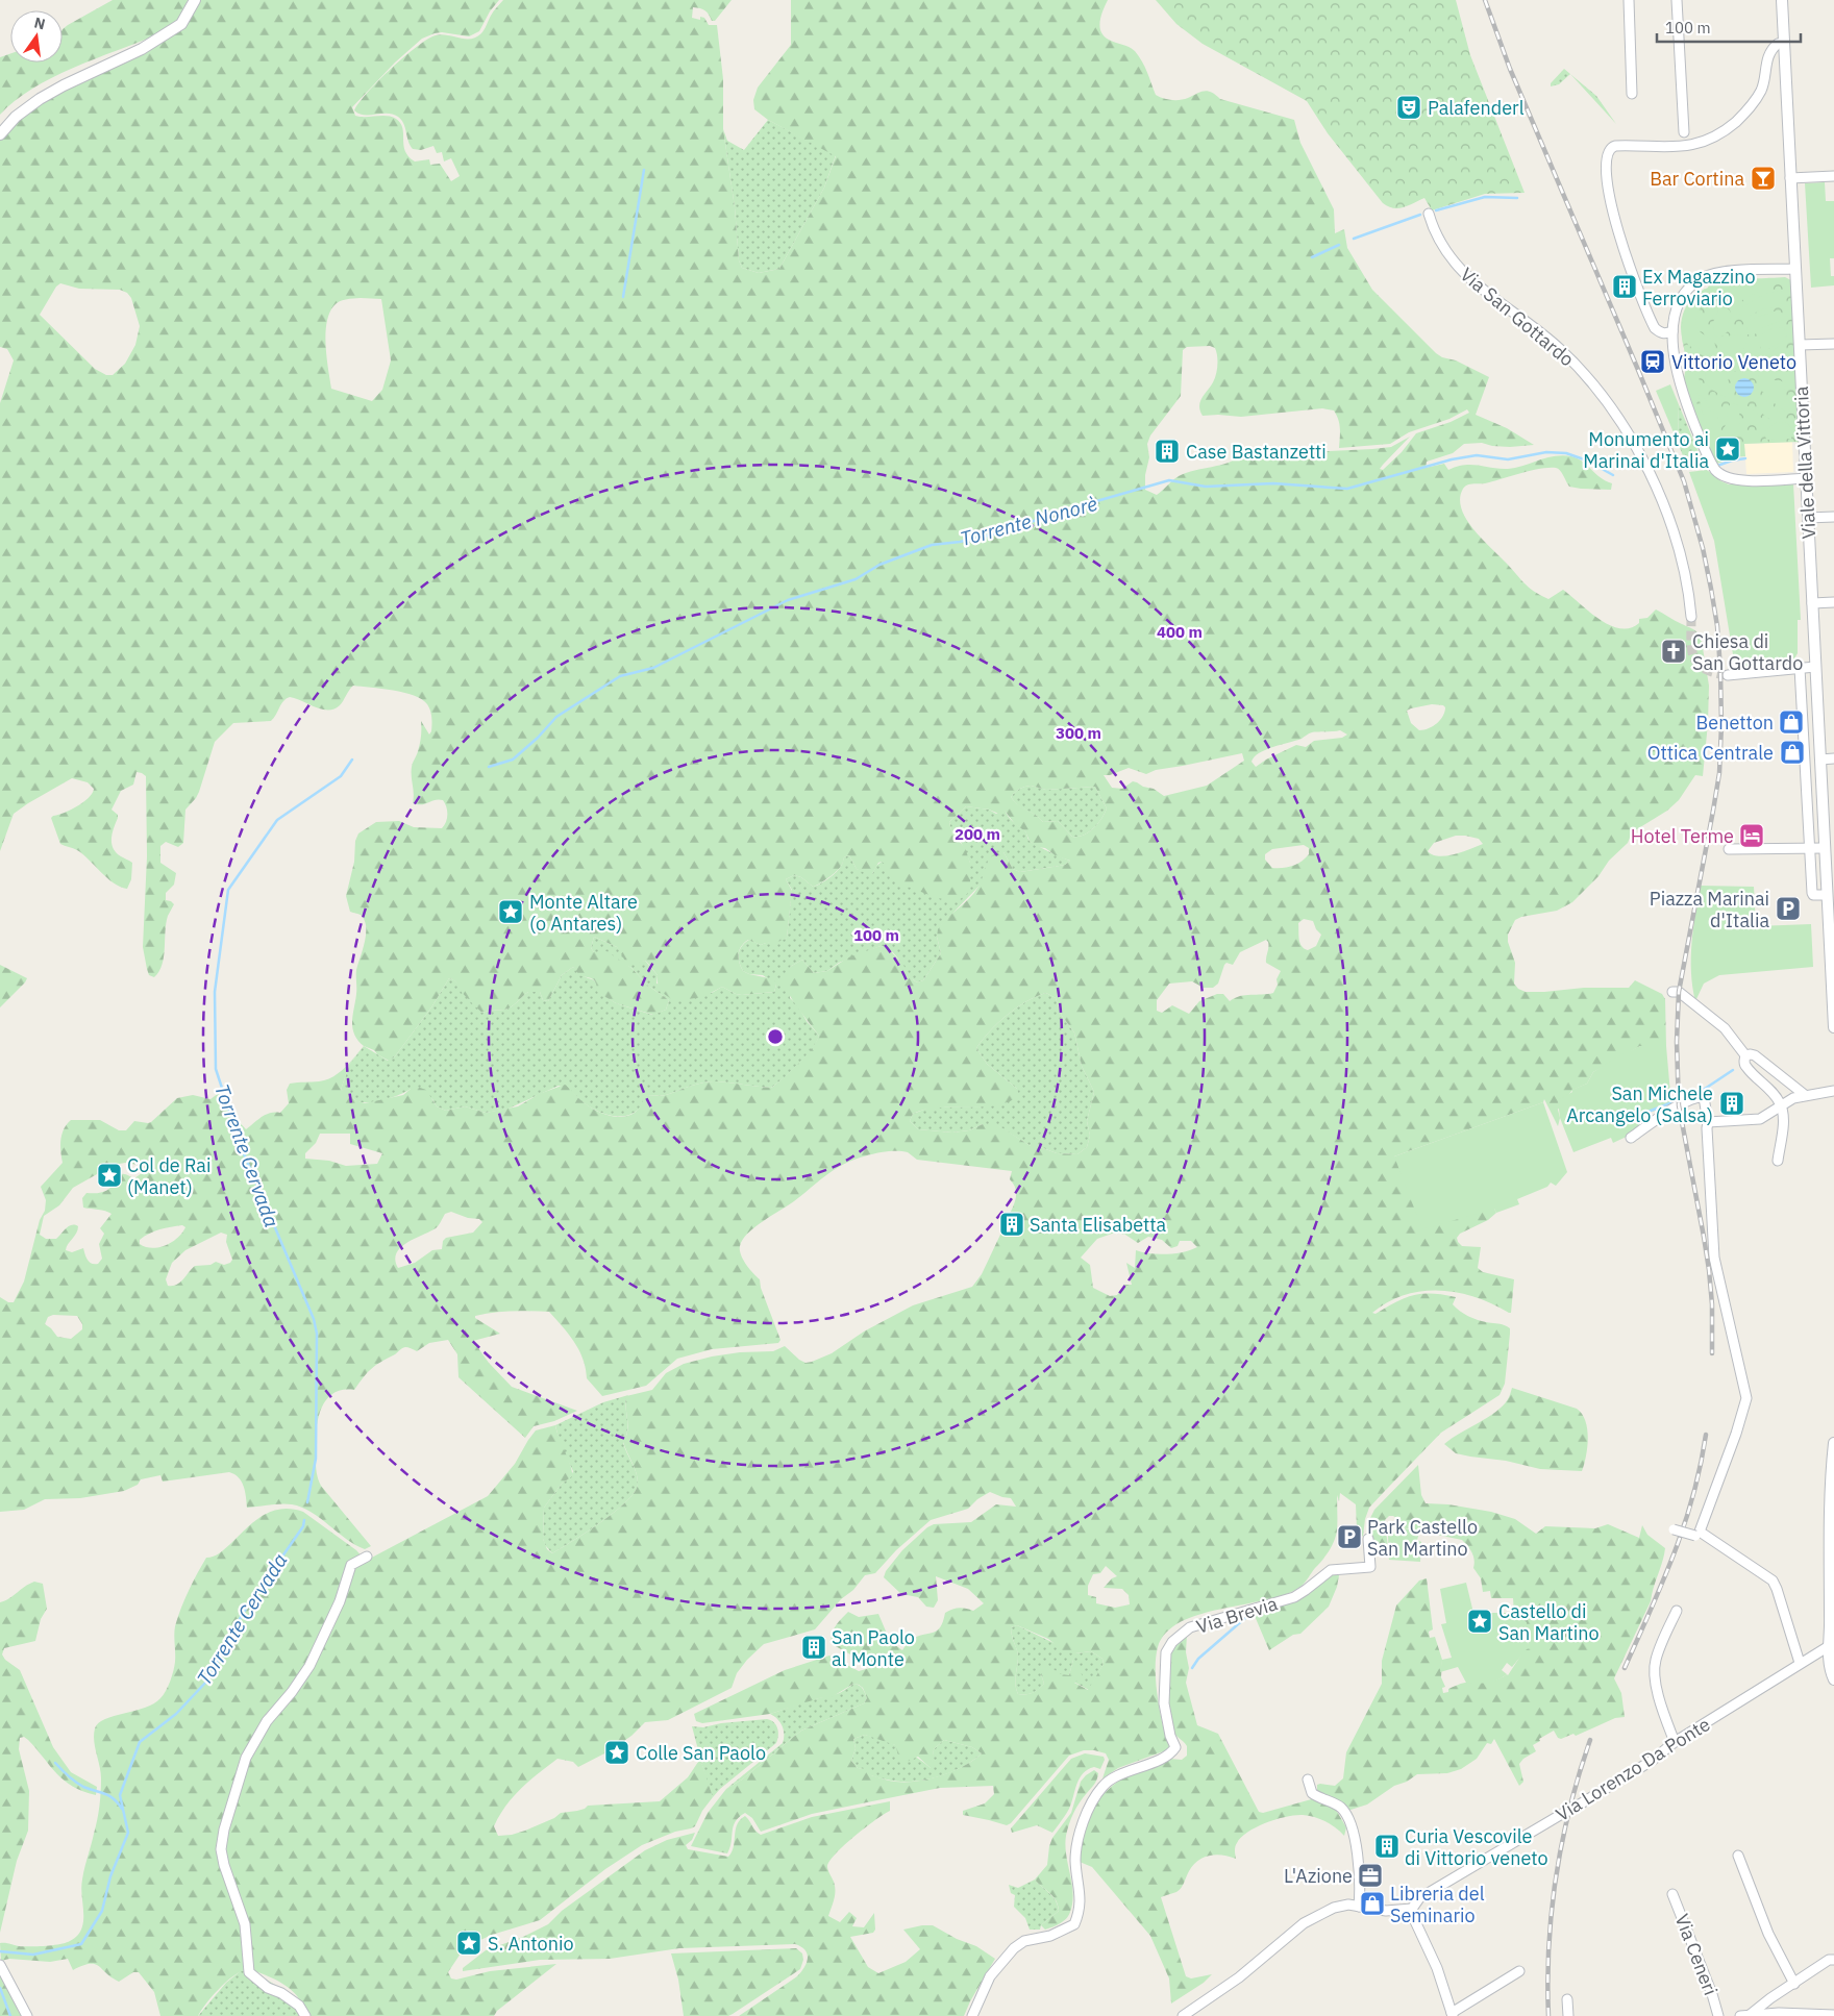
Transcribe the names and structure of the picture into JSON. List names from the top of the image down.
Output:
{
  "streets": {
    "street": [
      "Via San Gottardo",
      "Viale della Vittoria",
      "Via Brevia",
      "Via Lorenzo Da Ponte",
      "Via Ceneri"
    ]
  },
  "water": ["Torrente Nonorè", "Torrente Cervada"],
  "places": {
    "theatre": ["Palafenderl"],
    "bar": ["Bar Cortina"],
    "building": [
      "Ex Magazzino Ferroviario",
      "Case Bastanzetti",
      "San Michele Arcangelo (Salsa)",
      "Santa Elisabetta",
      "San Paolo al Monte",
      "Curia Vescovile di Vittorio veneto"
    ],
    "station": ["Vittorio Veneto"],
    "place": [
      "Monumento ai Marinai d'Italia",
      "Monte Altare (o Antares)",
      "Col de Rai (Manet)",
      "Castello di San Martino",
      "Colle San Paolo",
      "S. Antonio"
    ],
    "church": ["Chiesa di San Gottardo"],
    "shop": ["Benetton", "Ottica Centrale", "Libreria del Seminario"],
    "hotel": ["Hotel Terme"],
    "parking": ["Piazza Marinai d'Italia", "Park Castello San Martino"],
    "office": ["L'Azione"]
  },
  "scale_bar": "100 m",
  "north": "top",
  "rings": [
    "400 m",
    "300 m",
    "200 m",
    "100 m"
  ]
}
